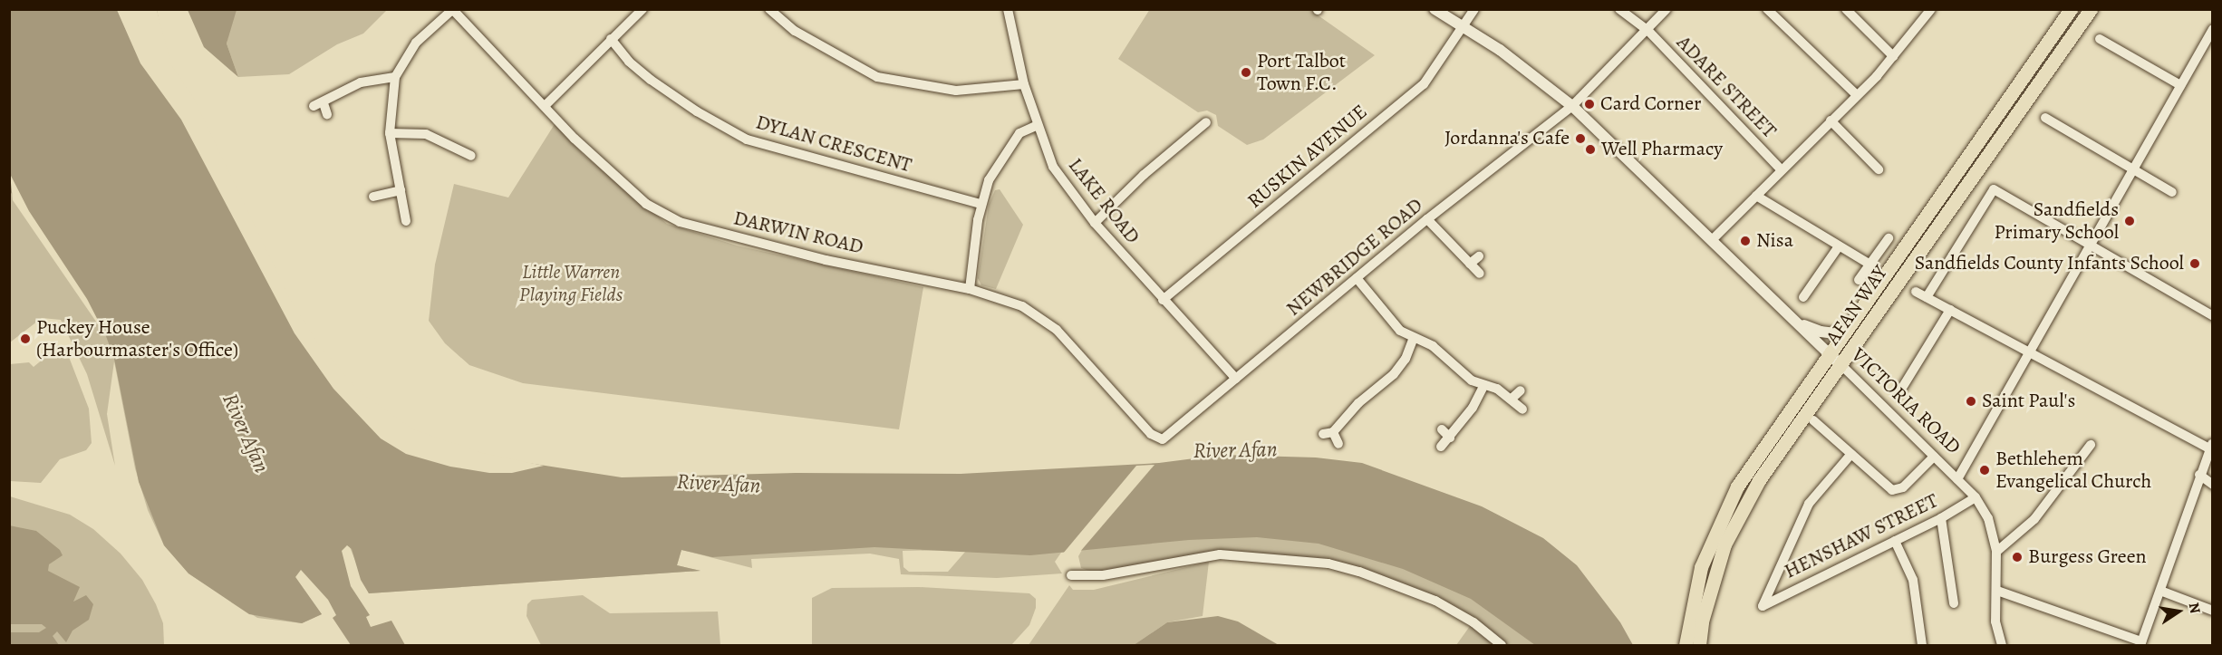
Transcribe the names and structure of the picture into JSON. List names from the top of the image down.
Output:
{
  "streets": {
    "main road": ["AFAN WAY"],
    "street": [
      "ADARE STREET",
      "DYLAN CRESCENT",
      "RUSKIN AVENUE",
      "LAKE ROAD",
      "DARWIN ROAD",
      "NEWBRIDGE ROAD",
      "VICTORIA ROAD",
      "HENSHAW STREET"
    ]
  },
  "crossings": [
    ["ADARE STREET", "NEWBRIDGE ROAD"],
    ["RUSKIN AVENUE", "LAKE ROAD"],
    ["RUSKIN AVENUE", "VICTORIA ROAD"],
    ["LAKE ROAD", "NEWBRIDGE ROAD"],
    ["DARWIN ROAD", "NEWBRIDGE ROAD"],
    ["NEWBRIDGE ROAD", "VICTORIA ROAD"],
    ["AFAN WAY", "VICTORIA ROAD"],
    ["VICTORIA ROAD", "HENSHAW STREET"]
  ],
  "water": ["River Afan"],
  "parks": ["Little Warren Playing Fields"],
  "places": [
    "Port Talbot Town F.C.",
    "Card Corner",
    "Jordanna's Cafe",
    "Well Pharmacy",
    "Sandfields Primary School",
    "Nisa",
    "Sandfields County Infants School",
    "Puckey House (Harbourmaster's Office)",
    "Saint Paul's",
    "Bethlehem Evangelical Church",
    "Burgess Green"
  ],
  "north": "right"
}
